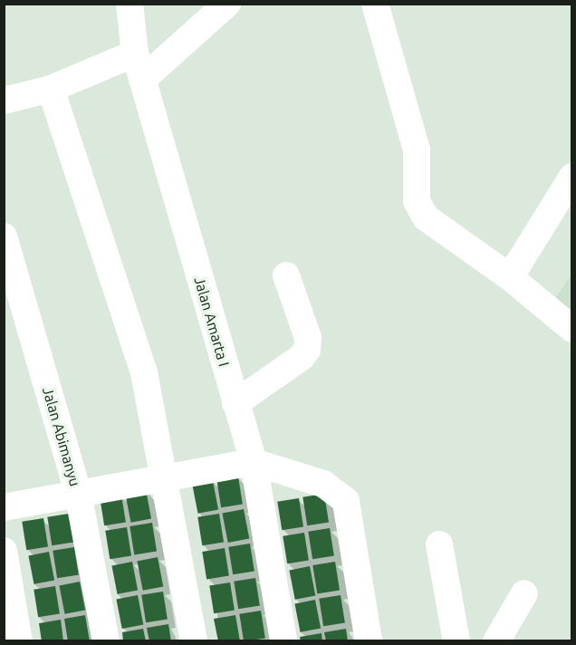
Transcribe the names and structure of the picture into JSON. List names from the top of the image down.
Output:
{
  "streets": {
    "street": ["Jalan Amarta I", "Jalan Abimanyu"]
  }
}
